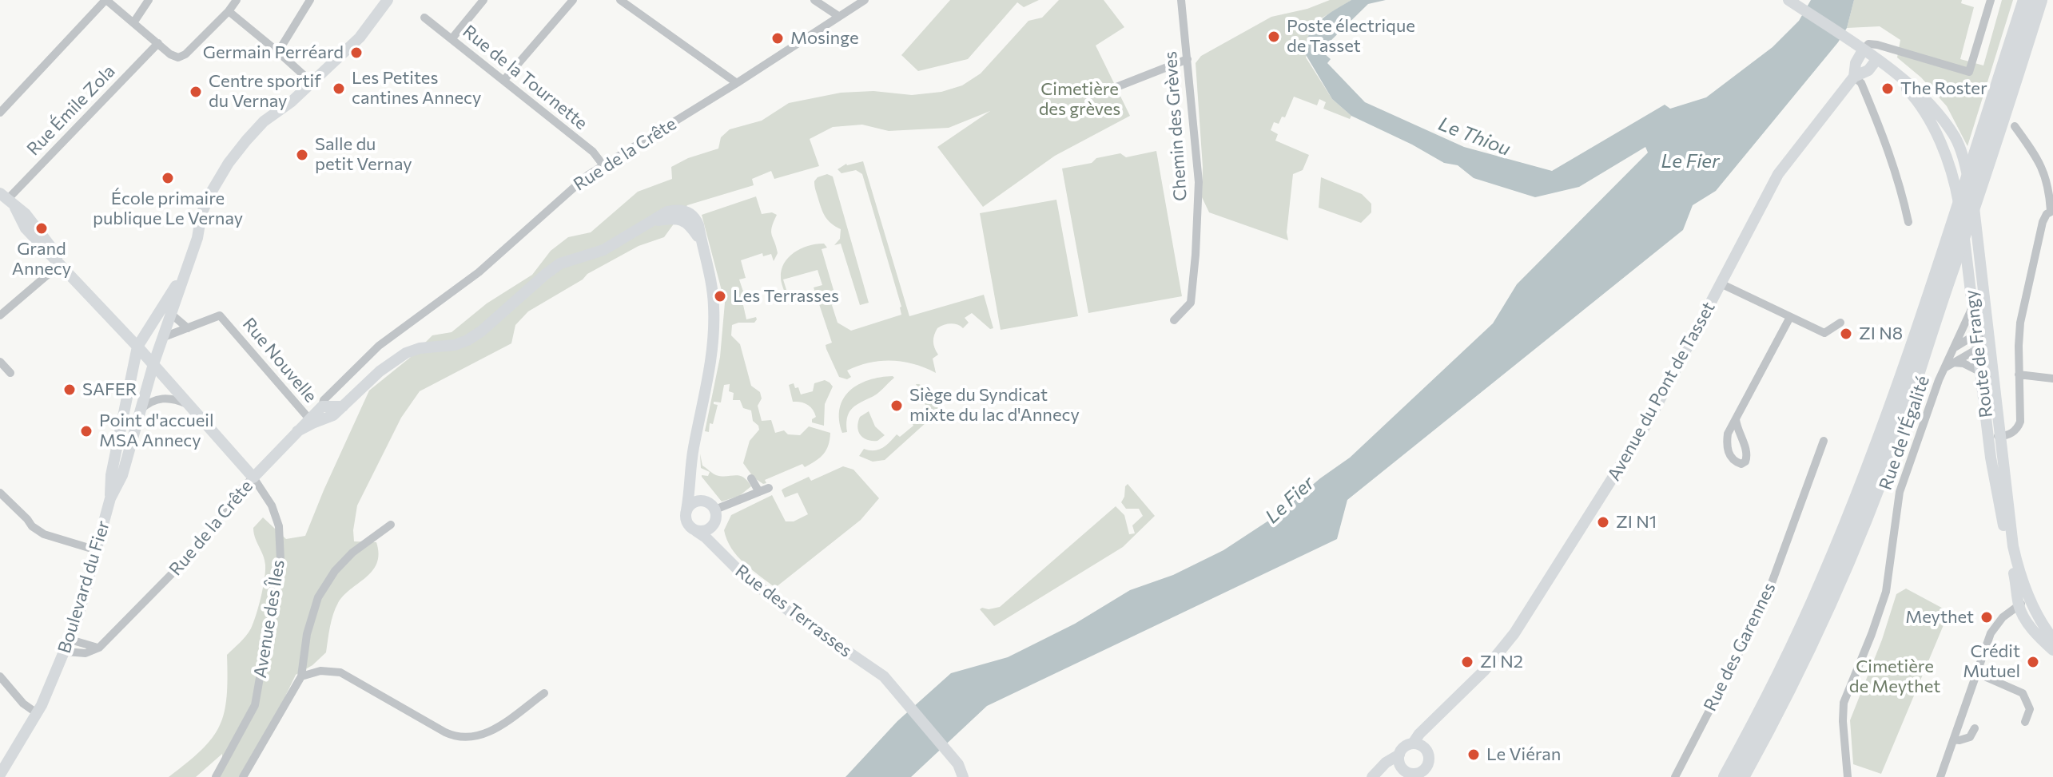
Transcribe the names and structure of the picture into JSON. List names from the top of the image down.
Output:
{
  "streets": {
    "street": [
      "Rue de la Tournette",
      "Rue Émile Zola",
      "Chemin des Grèves",
      "Rue de la Crête",
      "Route de Frangy",
      "Rue Nouvelle",
      "Avenue du Pont de Tasset",
      "Rue de l'Égalité",
      "Boulevard du Fier",
      "Rue des Terrasses",
      "Avenue des Îles",
      "Rue des Garennes"
    ]
  },
  "crossings": [
    ["Rue de la Tournette", "Rue de la Crête"],
    ["Rue Émile Zola", "Avenue des Îles"],
    ["Rue de la Crête", "Rue Nouvelle"],
    ["Rue de la Crête", "Avenue des Îles"],
    ["Route de Frangy", "Avenue du Pont de Tasset"],
    ["Route de Frangy", "Rue de l'Égalité"],
    ["Rue Nouvelle", "Boulevard du Fier"],
    ["Boulevard du Fier", "Avenue des Îles"]
  ],
  "water": ["Le Thiou", "Le Fier"],
  "parks": ["Cimetière des grèves", "Cimetière de Meythet"],
  "places": [
    "Poste électrique de Tasset",
    "Mosinge",
    "Germain Perréard",
    "Les Petites cantines Annecy",
    "The Roster",
    "Centre sportif du Vernay",
    "Salle du petit Vernay",
    "École primaire publique Le Vernay",
    "Grand Annecy",
    "Les Terrasses",
    "ZI N8",
    "SAFER",
    "Siège du Syndicat mixte du lac d'Annecy",
    "Point d'accueil MSA Annecy",
    "ZI N1",
    "Meythet",
    "ZI N2",
    "Crédit Mutuel",
    "Le Viéran"
  ]
}
